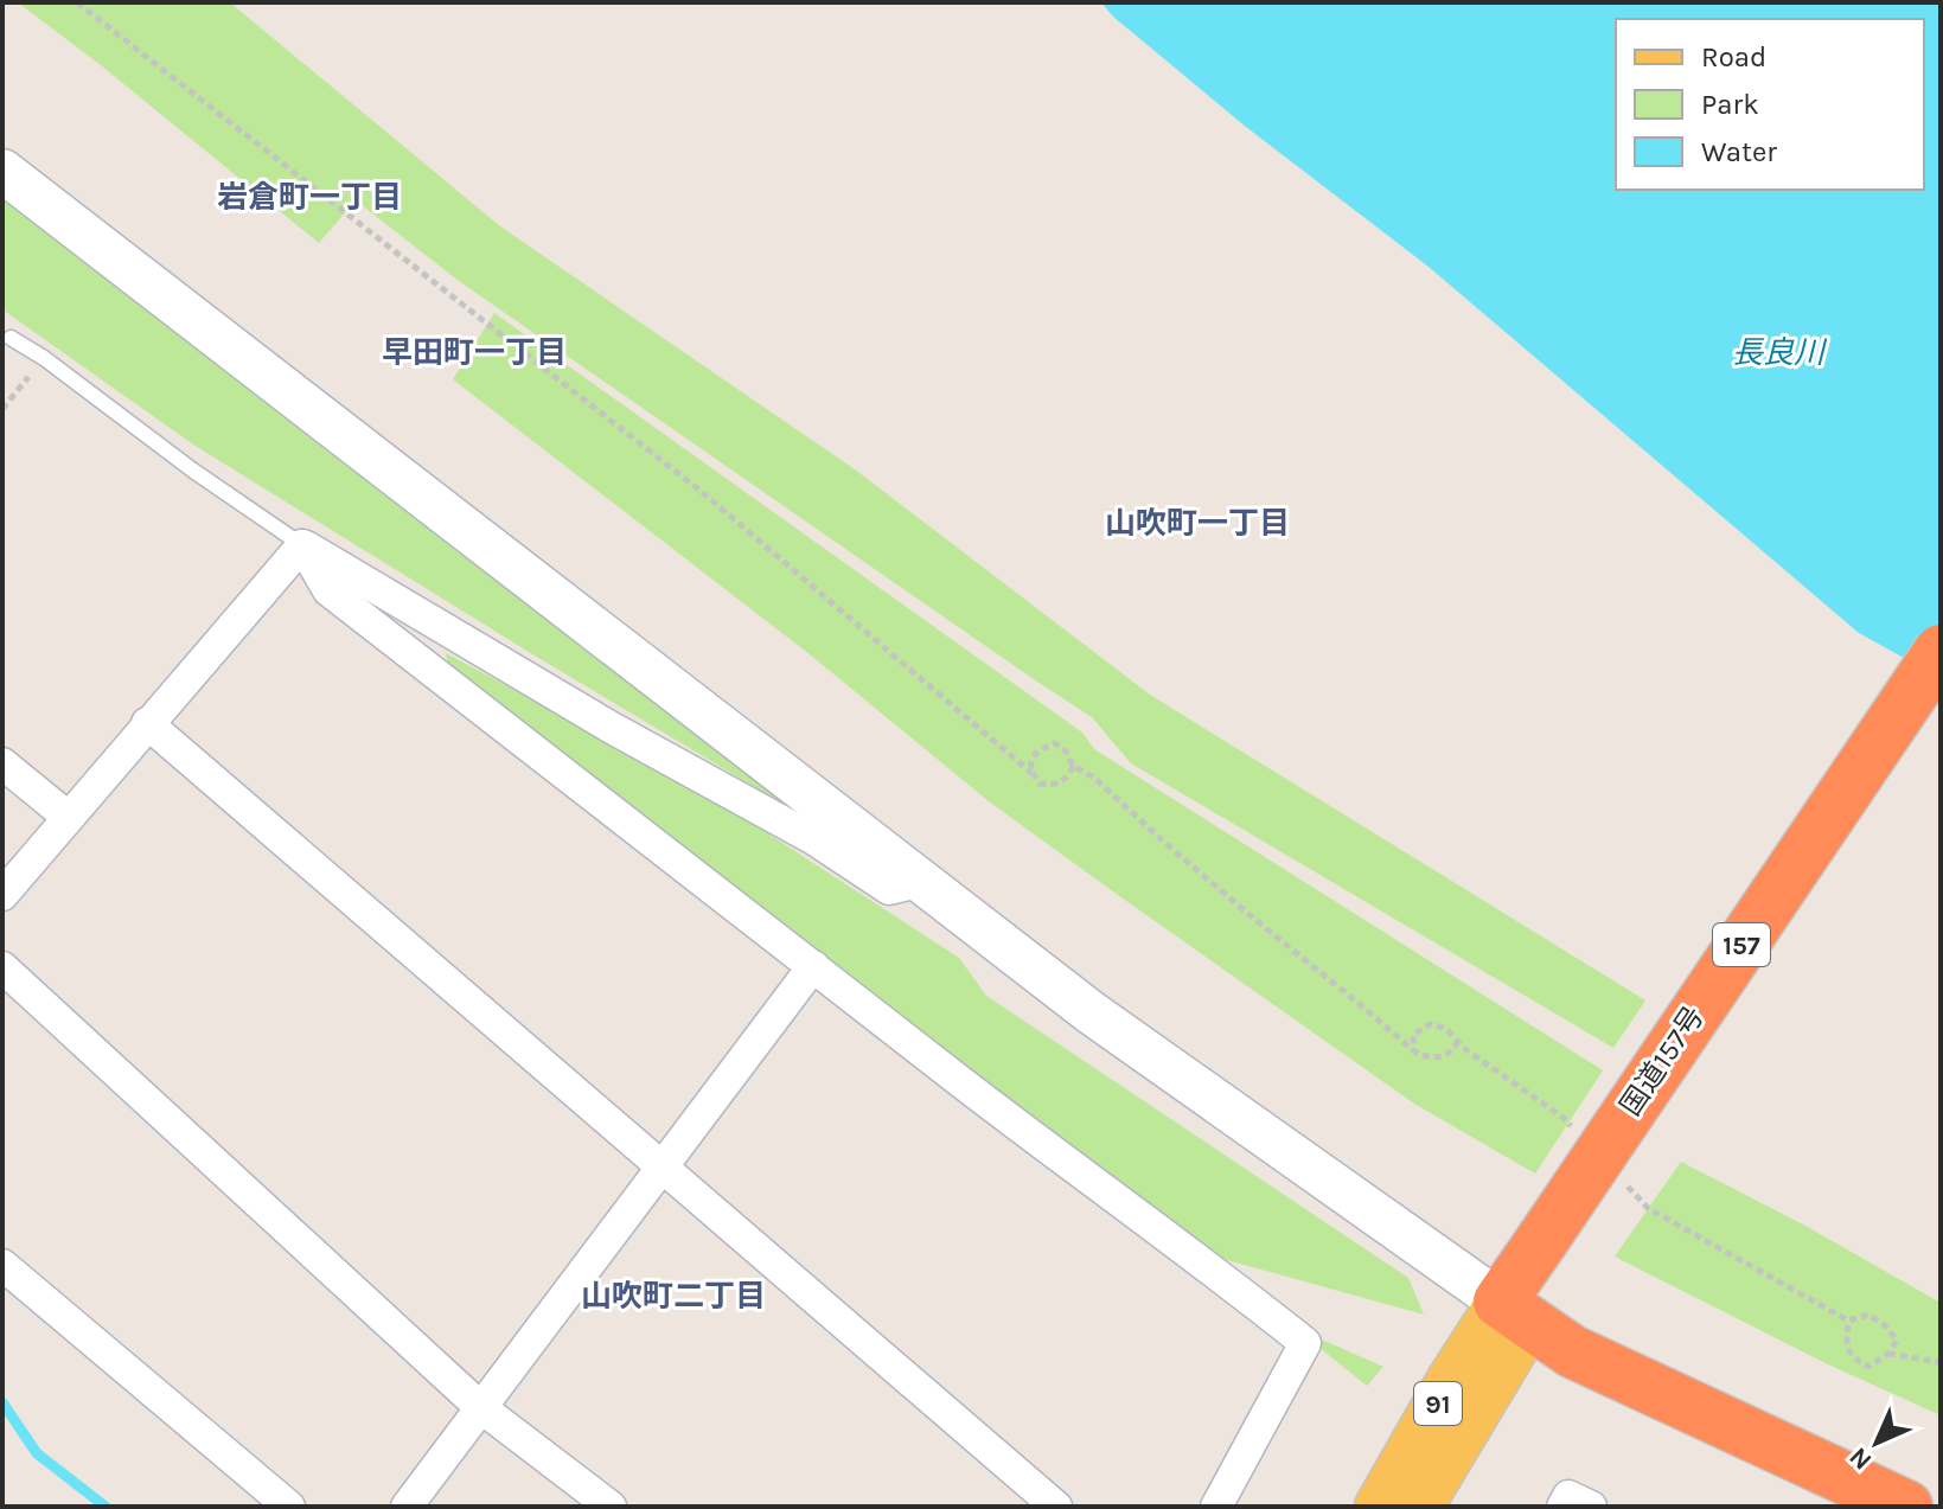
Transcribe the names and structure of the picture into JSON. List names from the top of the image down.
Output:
{
  "streets": {
    "highway": ["157", "国道157号"],
    "main road": ["91"]
  },
  "crossings": [
    ["国道157号", "91"]
  ],
  "districts": [
    "岩倉町一丁目",
    "早田町一丁目",
    "山吹町一丁目",
    "山吹町二丁目"
  ],
  "water": ["長良川"],
  "legend": ["Road", "Park", "Water"],
  "north": "bottom left"
}
